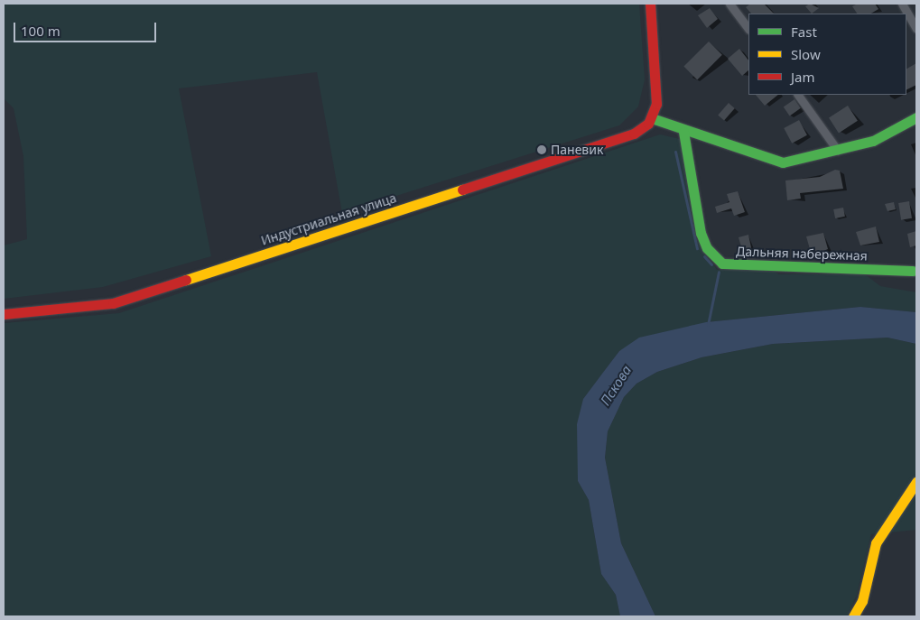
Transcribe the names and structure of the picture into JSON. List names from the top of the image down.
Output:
{
  "streets": {
    "street": ["Индустриальная улица", "Дальняя набережная"]
  },
  "water": ["Пскова"],
  "places": ["Паневик"],
  "legend": ["Fast", "Slow", "Jam"],
  "scale_bar": "100 m"
}
